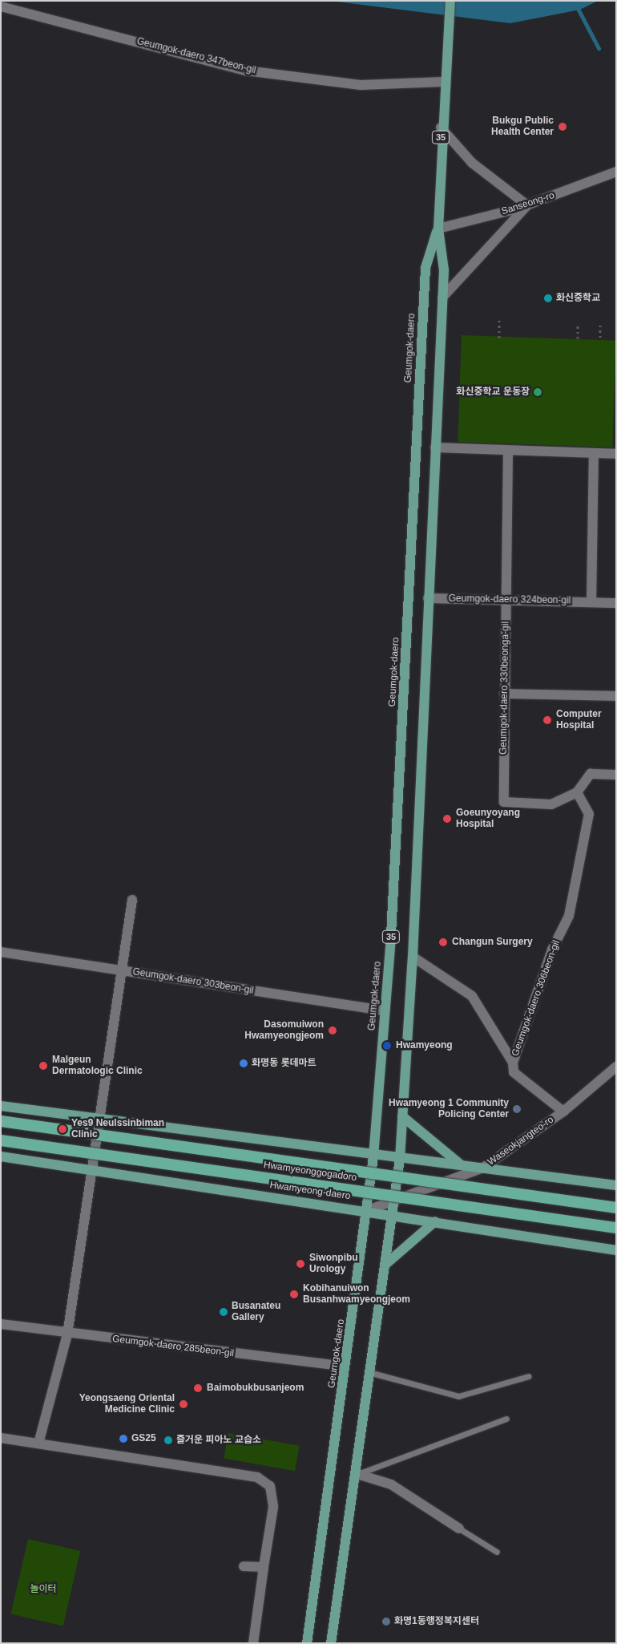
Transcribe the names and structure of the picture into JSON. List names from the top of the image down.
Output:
{
  "streets": {
    "highway": ["Hwamyeonggogadoro"],
    "main road": ["35", "Geumgok-daero", "Hwamyeong-daero"],
    "street": [
      "Geumgok-daero 347beon-gil",
      "Sanseong-ro",
      "Geumgok-daero 324beon-gil",
      "Geumgok-daero 330beonga-gil",
      "Geumgok-daero 303beon-gil",
      "Geumgok-daero 306beon-gil",
      "Waseokjangteo-ro",
      "Geumgok-daero 285beon-gil"
    ]
  },
  "crossings": [
    ["Geumgok-daero 347beon-gil", "Geumgok-daero"],
    ["Sanseong-ro", "Geumgok-daero"],
    ["Geumgok-daero", "Geumgok-daero 324beon-gil"],
    ["Geumgok-daero", "Geumgok-daero 303beon-gil"],
    ["Geumgok-daero", "Geumgok-daero 306beon-gil"],
    ["Geumgok-daero", "Waseokjangteo-ro"],
    ["Geumgok-daero", "Hwamyeong-daero"],
    ["Geumgok-daero", "Geumgok-daero 285beon-gil"],
    ["Geumgok-daero 324beon-gil", "Geumgok-daero 330beonga-gil"],
    ["Geumgok-daero 330beonga-gil", "Geumgok-daero 306beon-gil"],
    ["Waseokjangteo-ro", "Hwamyeong-daero"]
  ],
  "parks": ["놀이터"],
  "places": [
    "Bukgu Public Health Center",
    "화신중학교",
    "화신중학교 운동장",
    "Computer Hospital",
    "Goeunyoyang Hospital",
    "Changun Surgery",
    "Dasomuiwon Hwamyeongjeom",
    "Hwamyeong",
    "화명동 롯데마트",
    "Malgeun Dermatologic Clinic",
    "Hwamyeong 1 Community Policing Center",
    "Yes9 Neulssinbiman Clinic",
    "Siwonpibu Urology",
    "Kobihanuiwon Busanhwamyeongjeom",
    "Busanateu Gallery",
    "Baimobukbusanjeom",
    "Yeongsaeng Oriental Medicine Clinic",
    "GS25",
    "즐거운 피아노 교습소",
    "화명1동행정복지센터"
  ]
}
